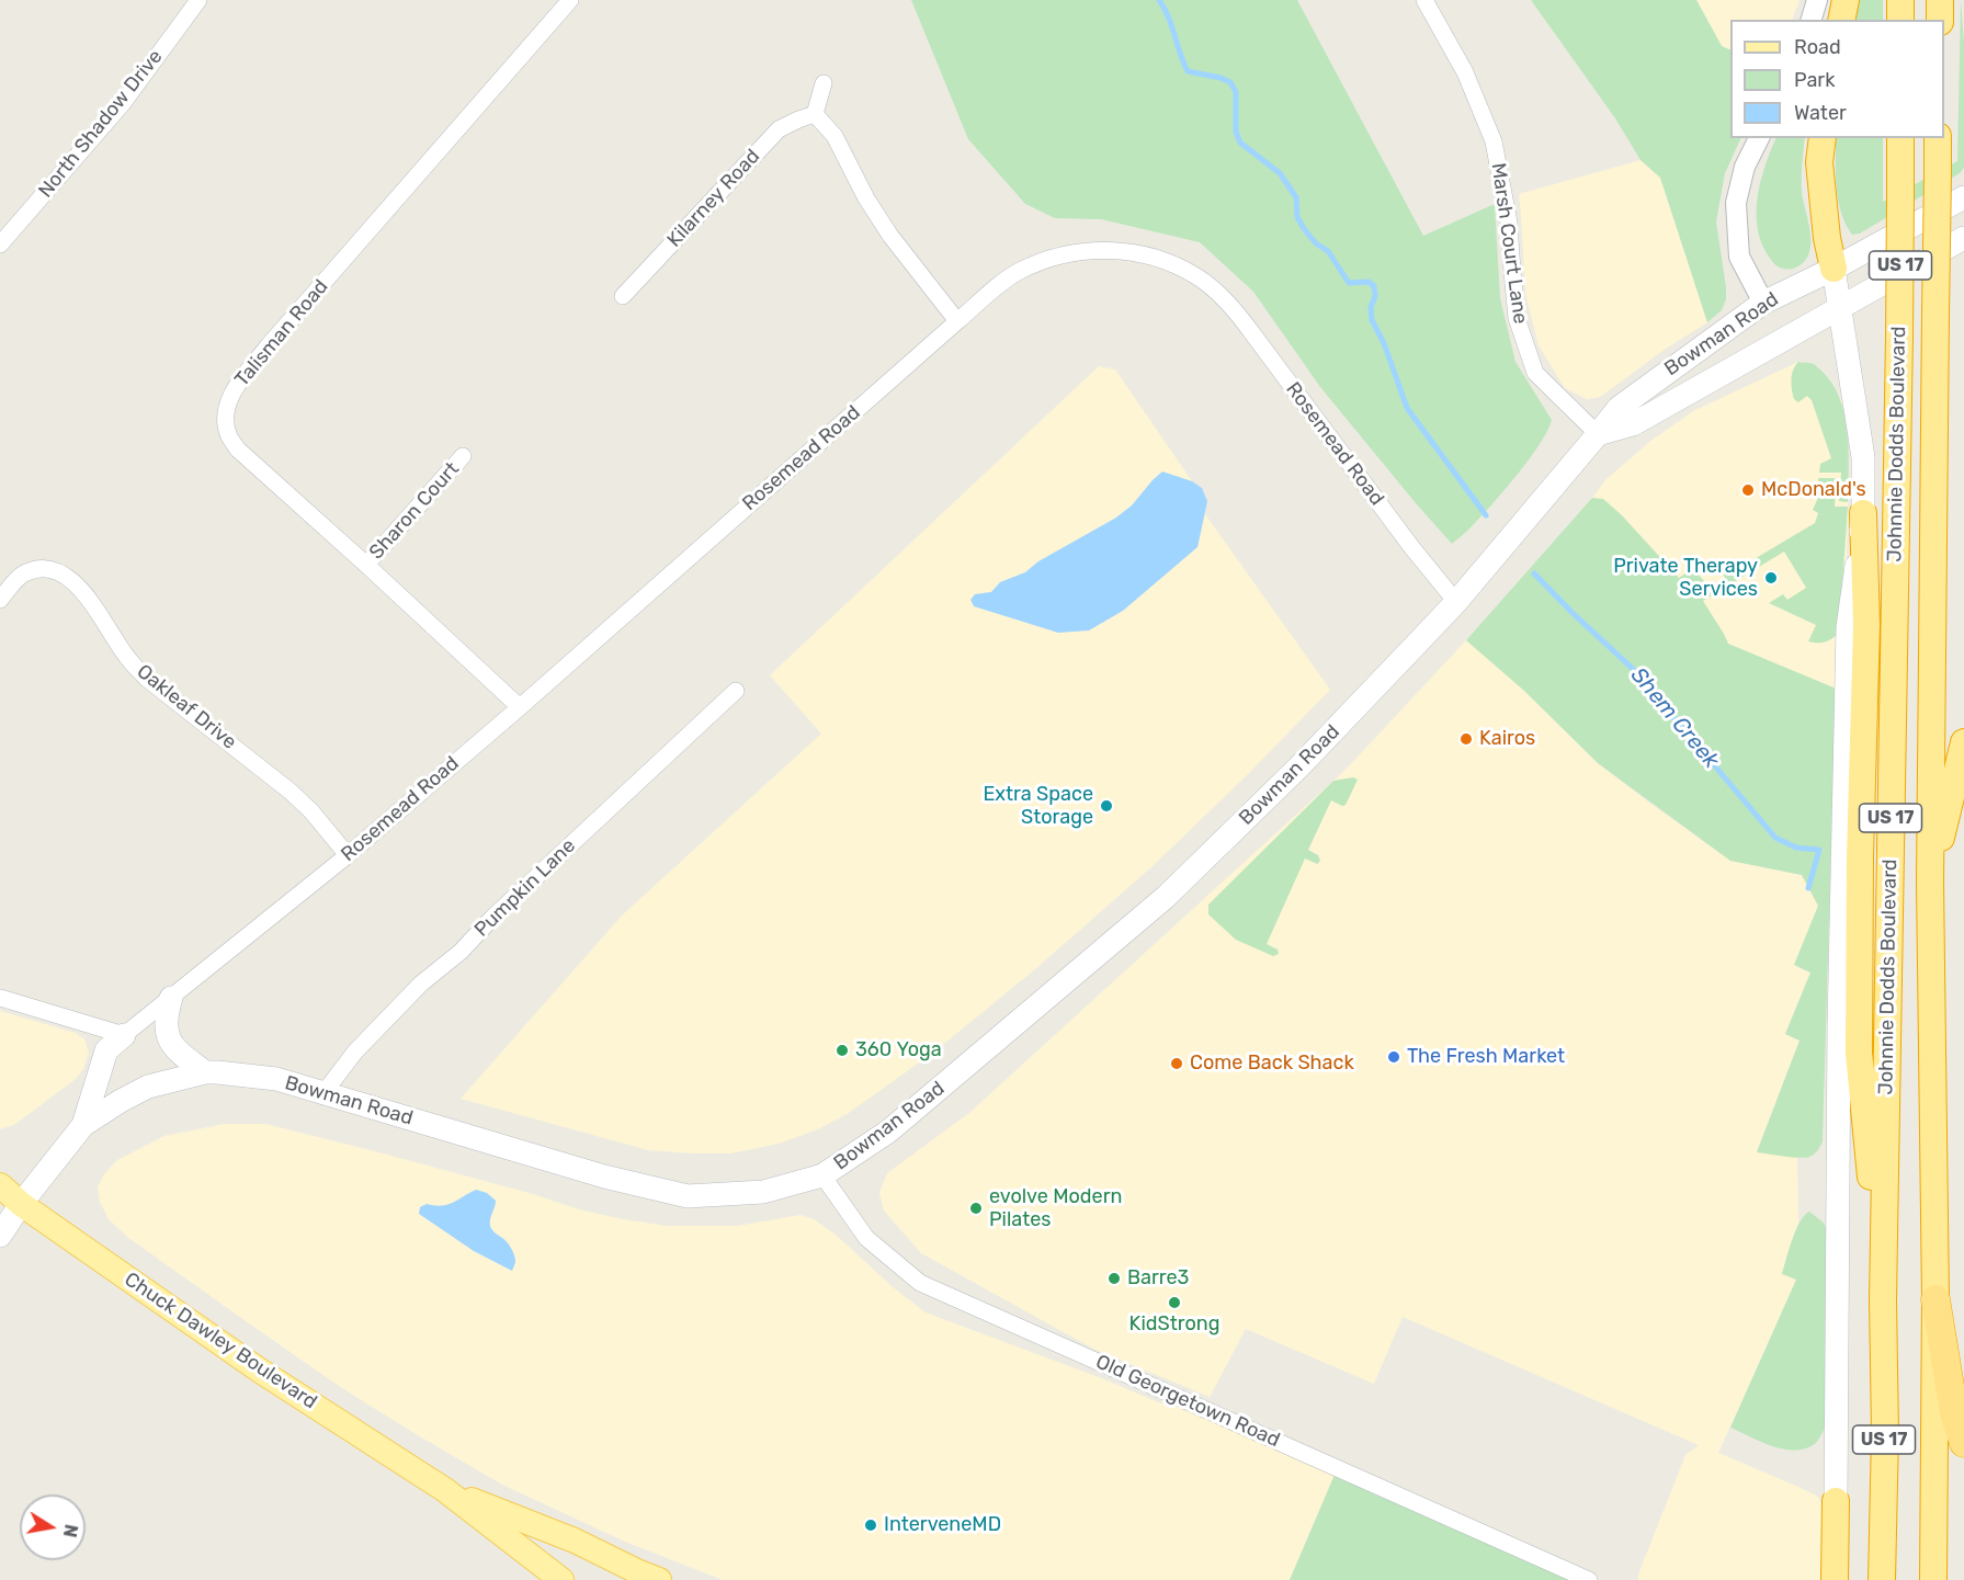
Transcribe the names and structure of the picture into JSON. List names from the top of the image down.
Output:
{
  "streets": {
    "highway": ["US 17", "Johnnie Dodds Boulevard"],
    "main road": ["Bowman Road", "Chuck Dawley Boulevard"],
    "street": [
      "North Shadow Drive",
      "Kilarney Road",
      "Marsh Court Lane",
      "Talisman Road",
      "Rosemead Road",
      "Sharon Court",
      "Oakleaf Drive",
      "Pumpkin Lane",
      "Old Georgetown Road"
    ]
  },
  "crossings": [
    ["Marsh Court Lane", "Bowman Road"],
    ["Talisman Road", "Rosemead Road"],
    ["Talisman Road", "Sharon Court"],
    ["Bowman Road", "Rosemead Road"],
    ["Bowman Road", "Johnnie Dodds Boulevard"],
    ["Bowman Road", "Pumpkin Lane"],
    ["Bowman Road", "Chuck Dawley Boulevard"],
    ["Bowman Road", "Old Georgetown Road"],
    ["Rosemead Road", "Oakleaf Drive"]
  ],
  "water": ["Shem Creek"],
  "places": [
    "McDonald's",
    "Private Therapy Services",
    "Kairos",
    "Extra Space Storage",
    "360 Yoga",
    "The Fresh Market",
    "Come Back Shack",
    "evolve Modern Pilates",
    "Barre3",
    "KidStrong",
    "InterveneMD"
  ],
  "legend": ["Road", "Park", "Water"],
  "north": "right"
}
